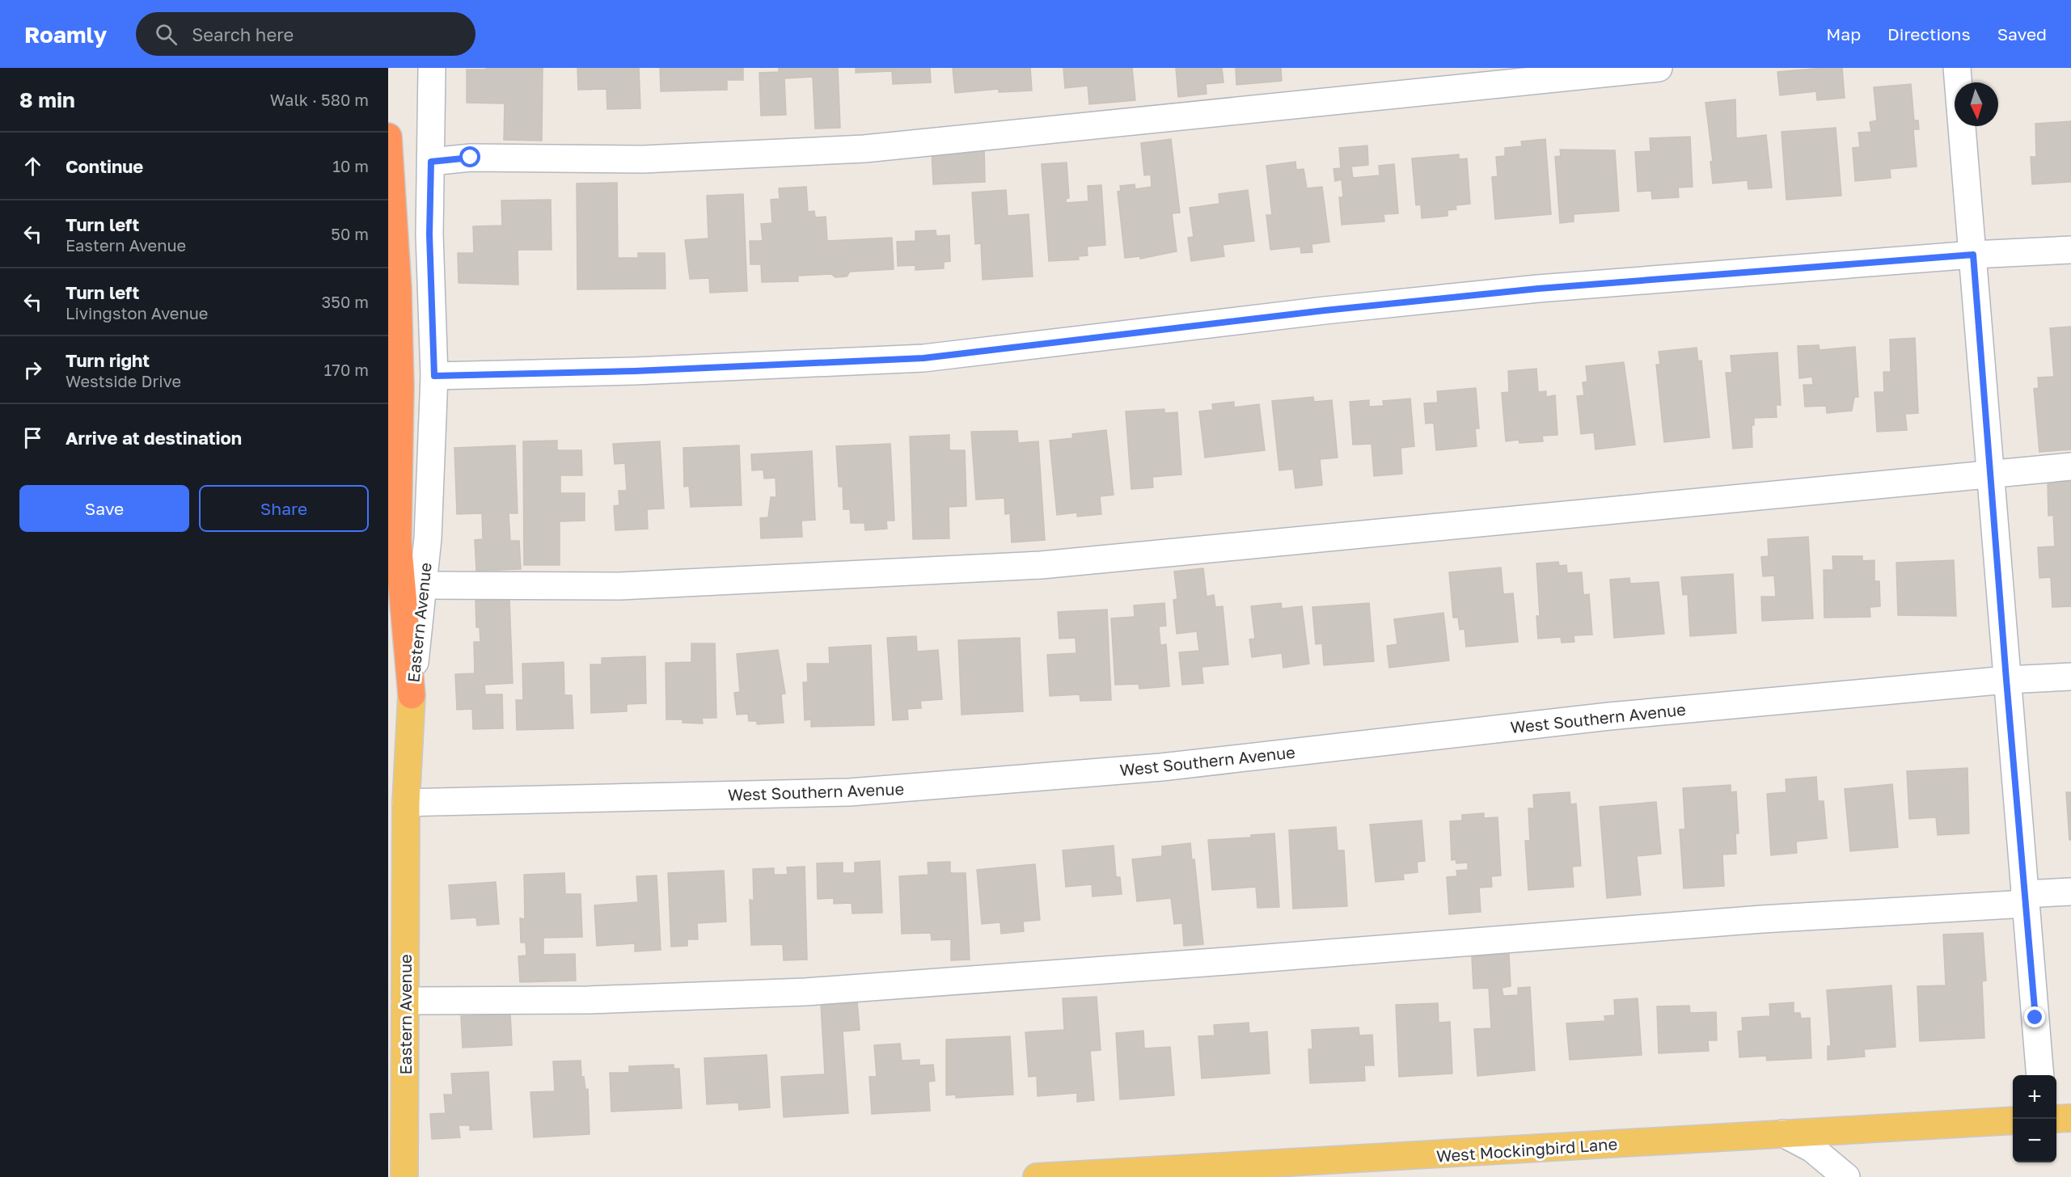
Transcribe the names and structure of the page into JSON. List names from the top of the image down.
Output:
{
  "streets": {
    "main road": ["Eastern Avenue", "West Mockingbird Lane"],
    "street": ["West Southern Avenue"]
  },
  "crossings": [
    ["Eastern Avenue", "West Southern Avenue"]
  ],
  "north": "bottom",
  "page": {
    "header": "Roamly",
    "search": "Search here",
    "nav": ["Map", "Directions", "Saved"],
    "heading": ["8 min", "Walk · 580 m"],
    "list": [
      ["Continue", "10 m"],
      ["Turn left", "Eastern Avenue", "50 m"],
      ["Turn left", "Livingston Avenue", "350 m"],
      ["Turn right", "Westside Drive", "170 m"],
      "Arrive at destination"
    ],
    "buttons": ["Save", "Share"],
    "map_buttons": ["+", "−"]
  }
}
